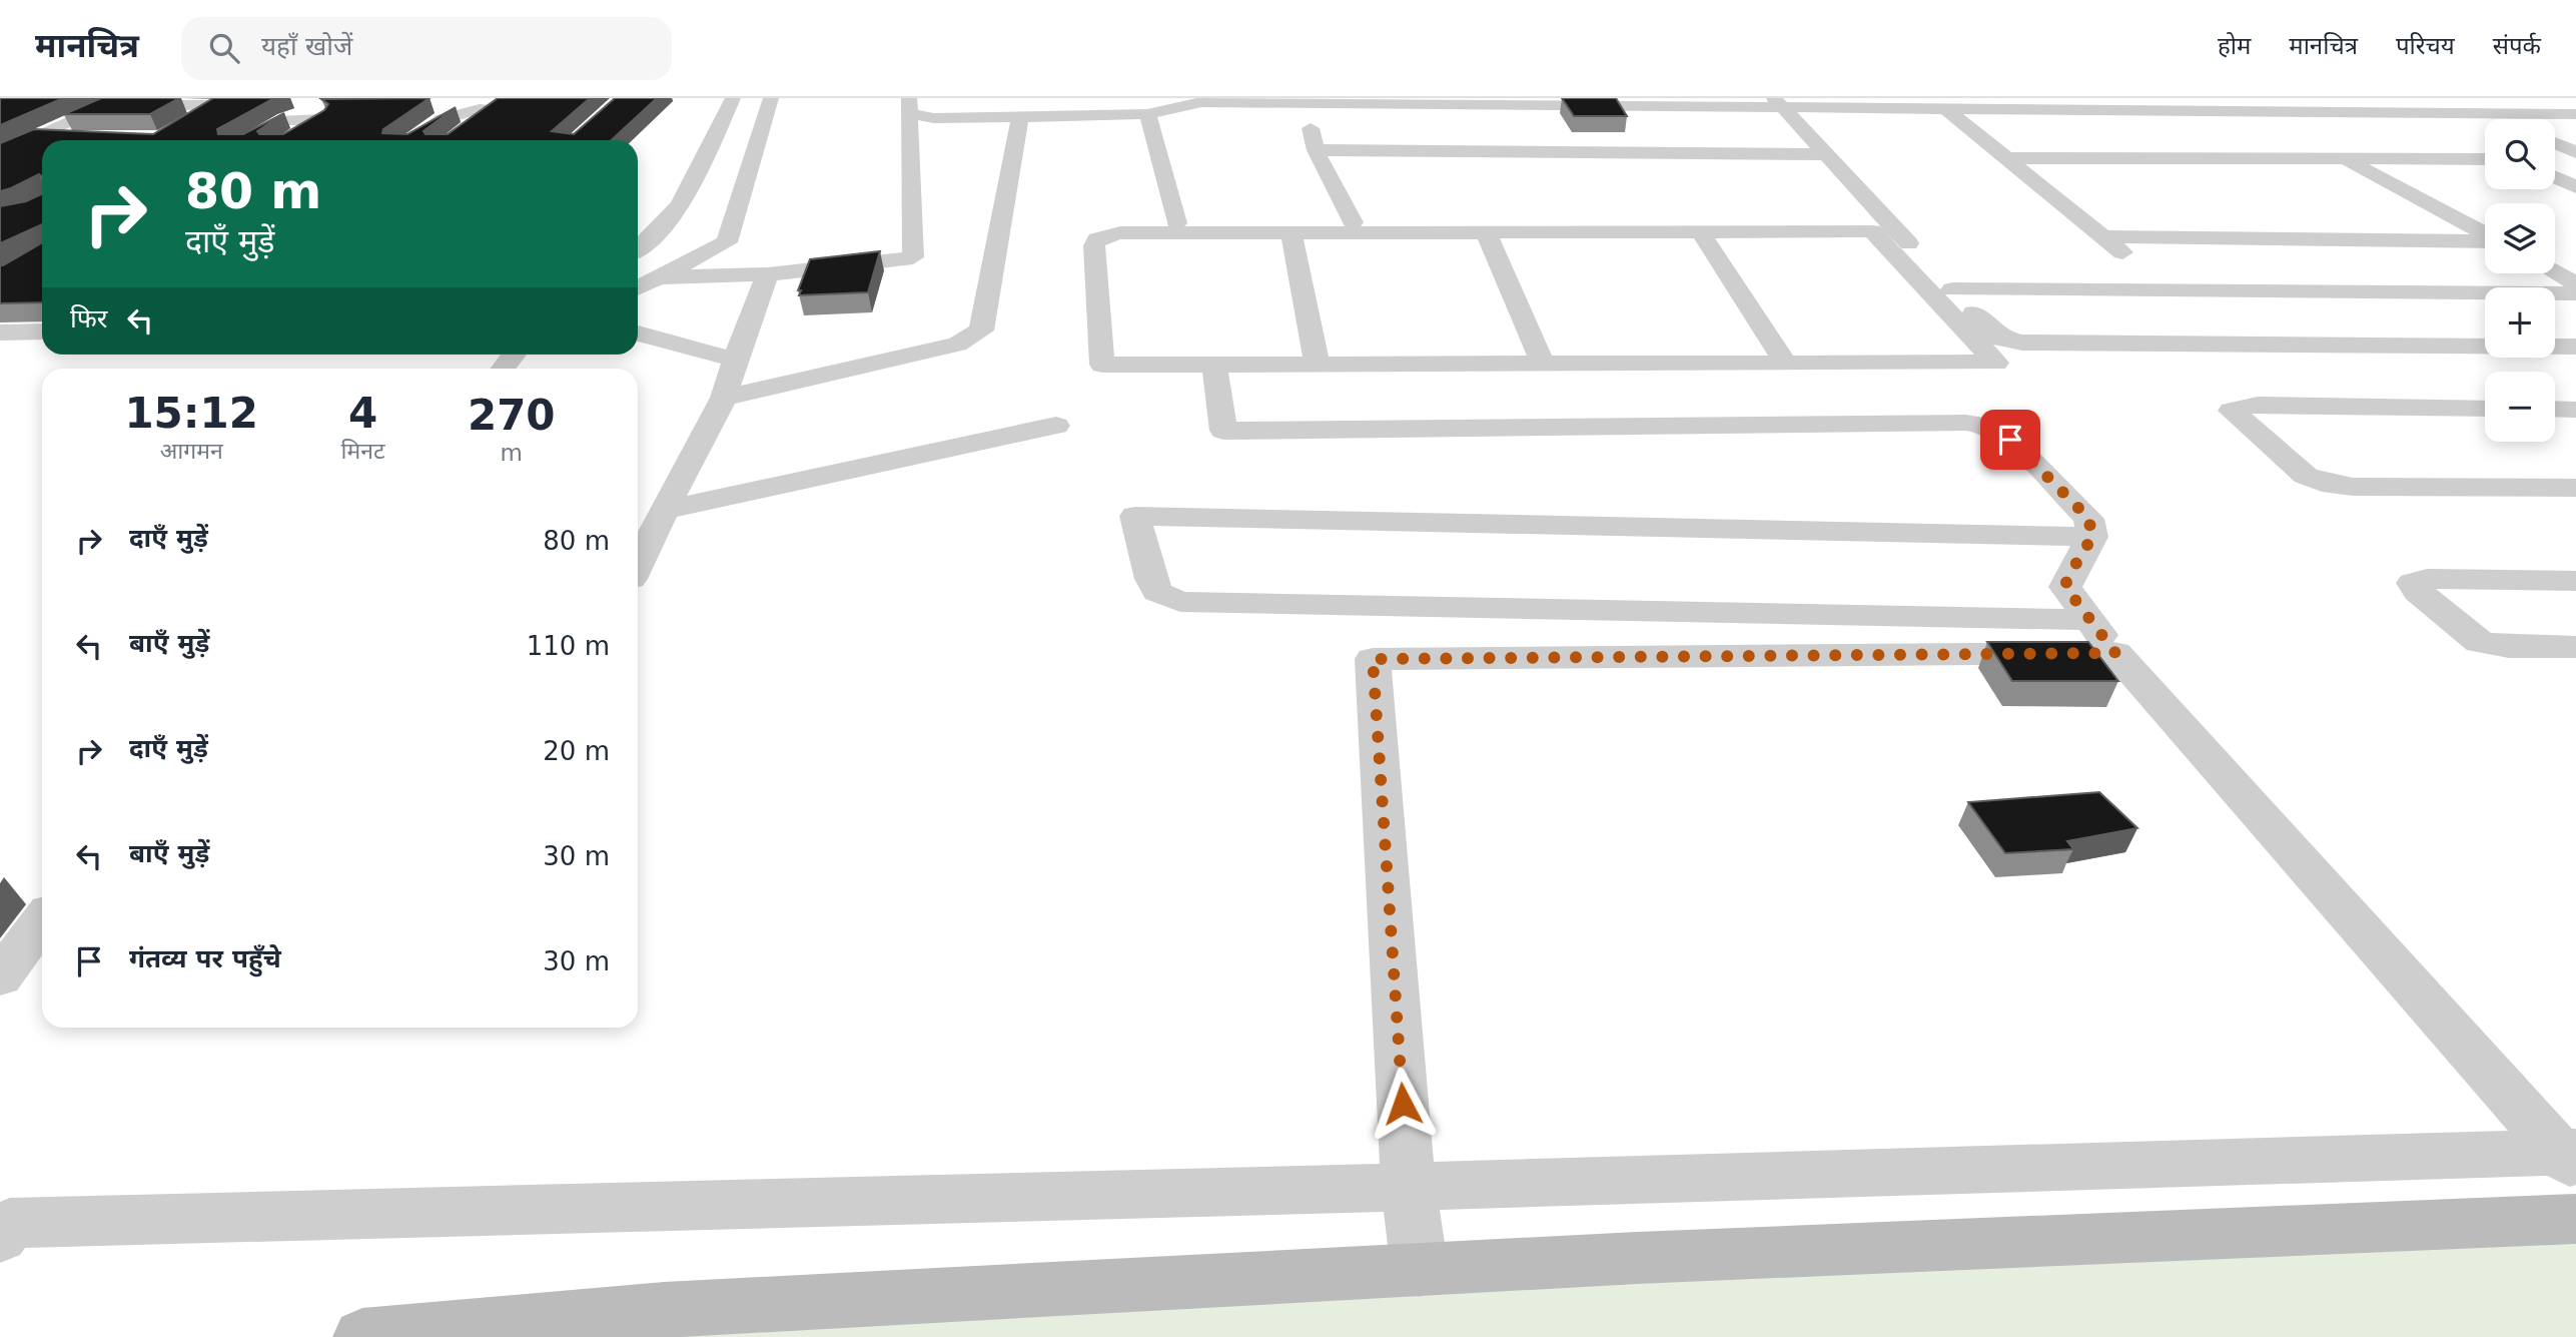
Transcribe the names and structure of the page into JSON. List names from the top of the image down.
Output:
{
  "page": {
    "header": "मानचित्र",
    "search": "यहाँ खोजें",
    "nav": [
      "होम",
      "मानचित्र",
      "परिचय",
      "संपर्क"
    ],
    "map_buttons": ["+", "−"],
    "turn": ["80 m", "दाएँ मुड़ें"],
    "then": "फिर",
    "eta": [
      "15:12",
      "आगमन",
      "4",
      "मिनट",
      "270",
      "m"
    ],
    "list": [
      {
        "name": "दाएँ मुड़ें",
        "value": "80 m"
      },
      {
        "name": "बाएँ मुड़ें",
        "value": "110 m"
      },
      {
        "name": "दाएँ मुड़ें",
        "value": "20 m"
      },
      {
        "name": "बाएँ मुड़ें",
        "value": "30 m"
      },
      {
        "name": "गंतव्य पर पहुँचे",
        "value": "30 m"
      }
    ]
  }
}
